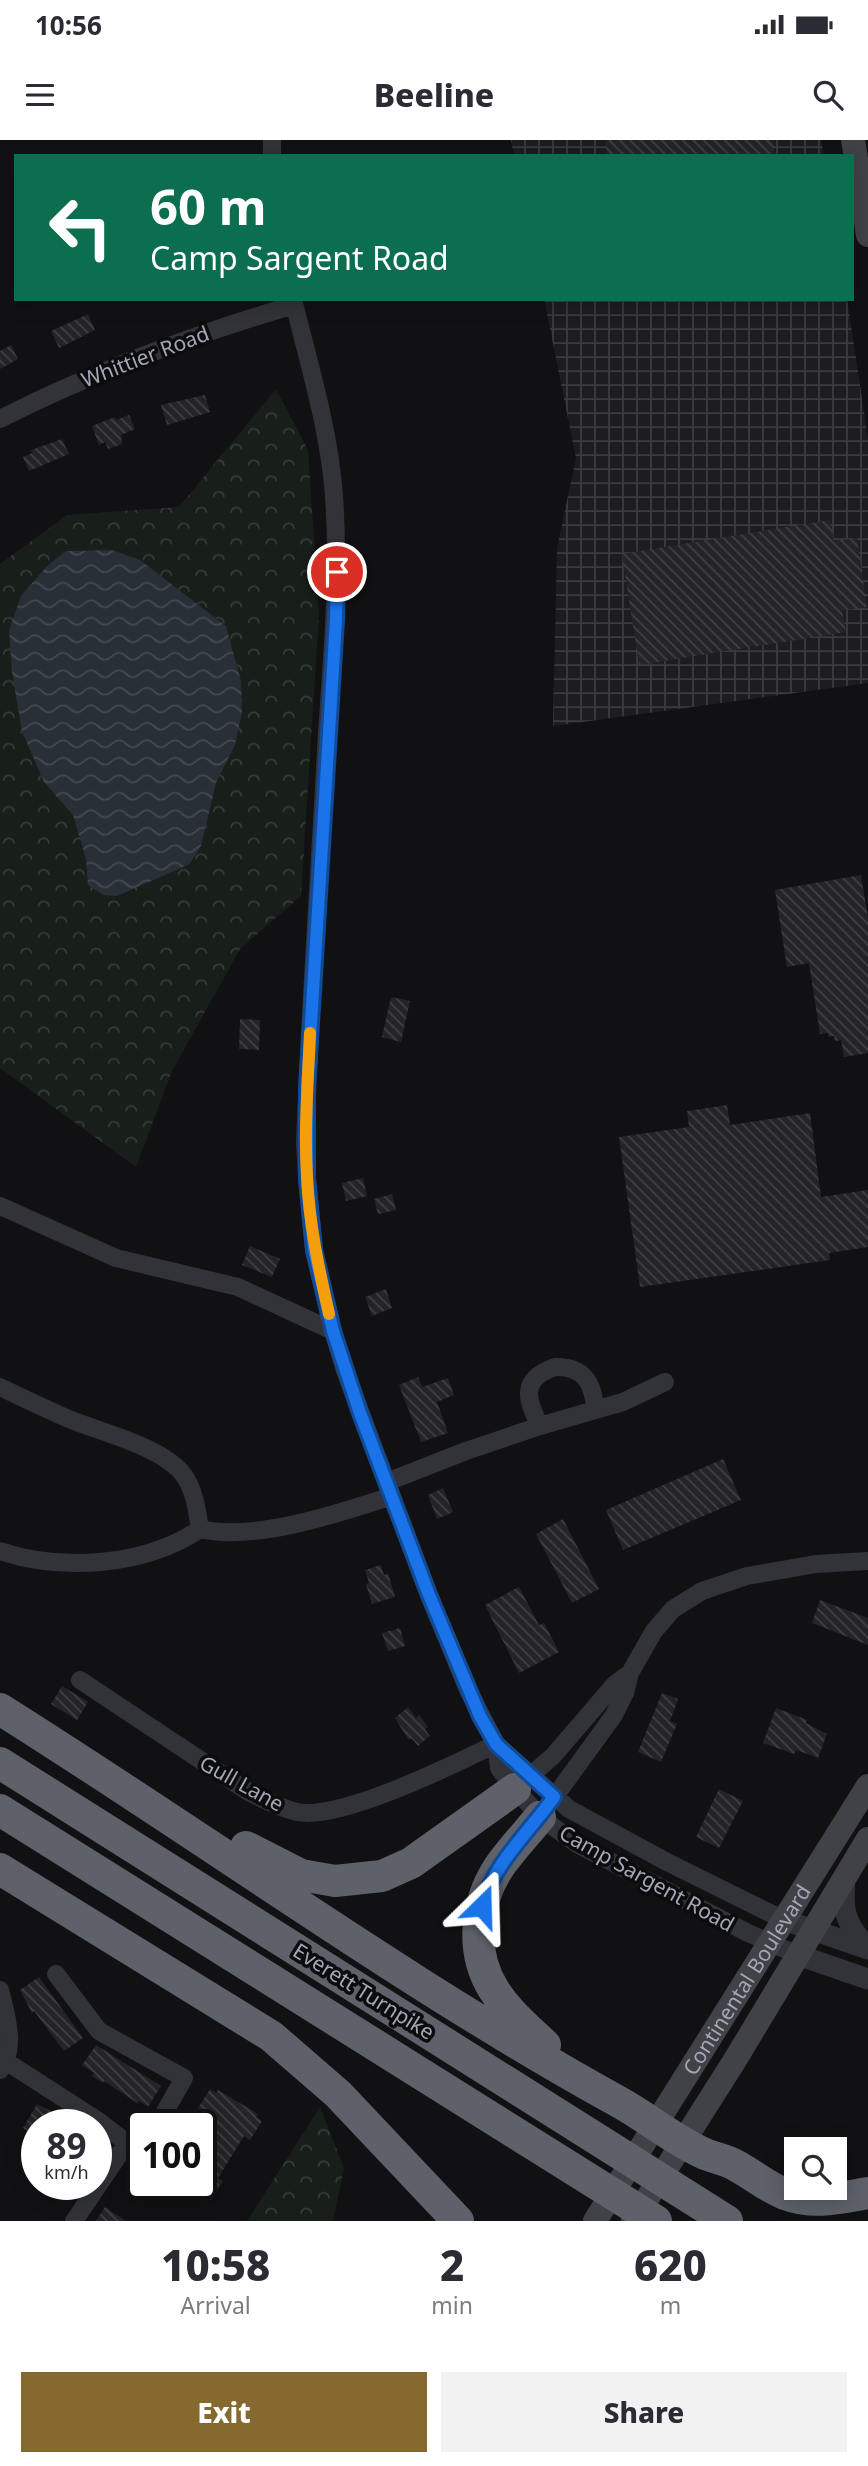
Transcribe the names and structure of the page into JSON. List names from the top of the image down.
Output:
{
  "streets": {
    "highway": ["Everett Turnpike"],
    "main road": ["Continental Boulevard"],
    "street": ["Whittier Road", "Gull Lane", "Camp Sargent Road"]
  },
  "crossings": [
    ["Whittier Road", "Camp Sargent Road"],
    ["Gull Lane", "Camp Sargent Road"],
    ["Camp Sargent Road", "Continental Boulevard"],
    ["Continental Boulevard", "Everett Turnpike"]
  ],
  "page": {
    "status": "10:56",
    "header": "Beeline",
    "turn": ["60 m", "Camp Sargent Road"],
    "speed": "89 km/h",
    "limit": "100",
    "eta": [
      "10:58",
      "Arrival",
      "2",
      "min",
      "620",
      "m"
    ],
    "buttons": ["Exit", "Share"]
  }
}
